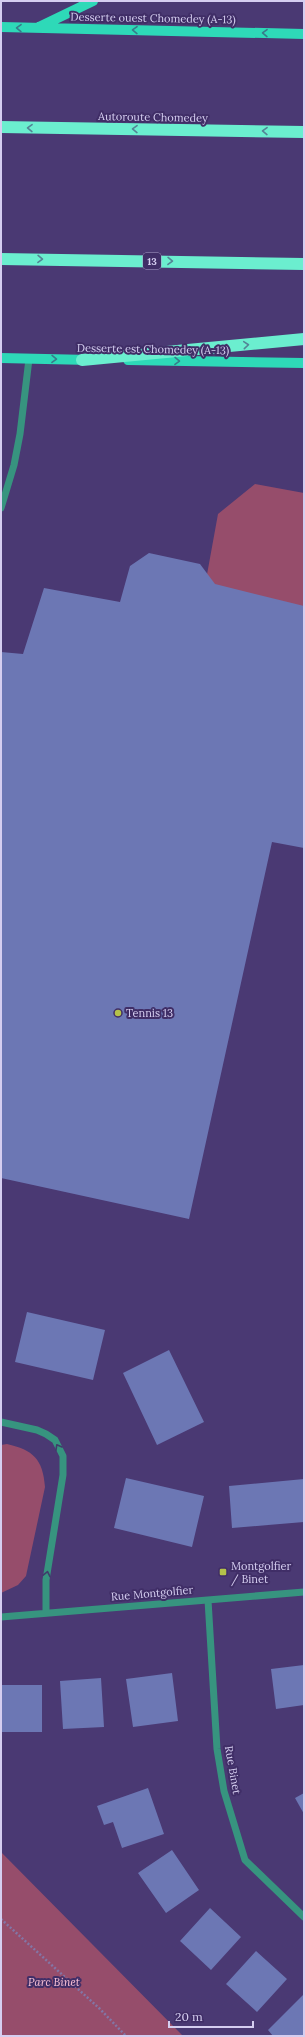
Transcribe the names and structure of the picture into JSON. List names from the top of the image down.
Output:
{
  "streets": {
    "highway": ["Autoroute Chomedey", "13"],
    "main road": ["Desserte ouest Chomedey (A-13)", "Desserte est Chomedey (A-13)"],
    "street": ["Rue Montgolfier", "Rue Binet"]
  },
  "crossings": [
    ["Rue Montgolfier", "Rue Binet"]
  ],
  "one_way": ["Desserte ouest Chomedey (A-13)", "Autoroute Chomedey", "Desserte est Chomedey (A-13)"],
  "parks": ["Parc Binet"],
  "places": {
    "other": ["Tennis 13"],
    "transit": ["Montgolfier / Binet"]
  },
  "scale_bar": "20 m"
}
